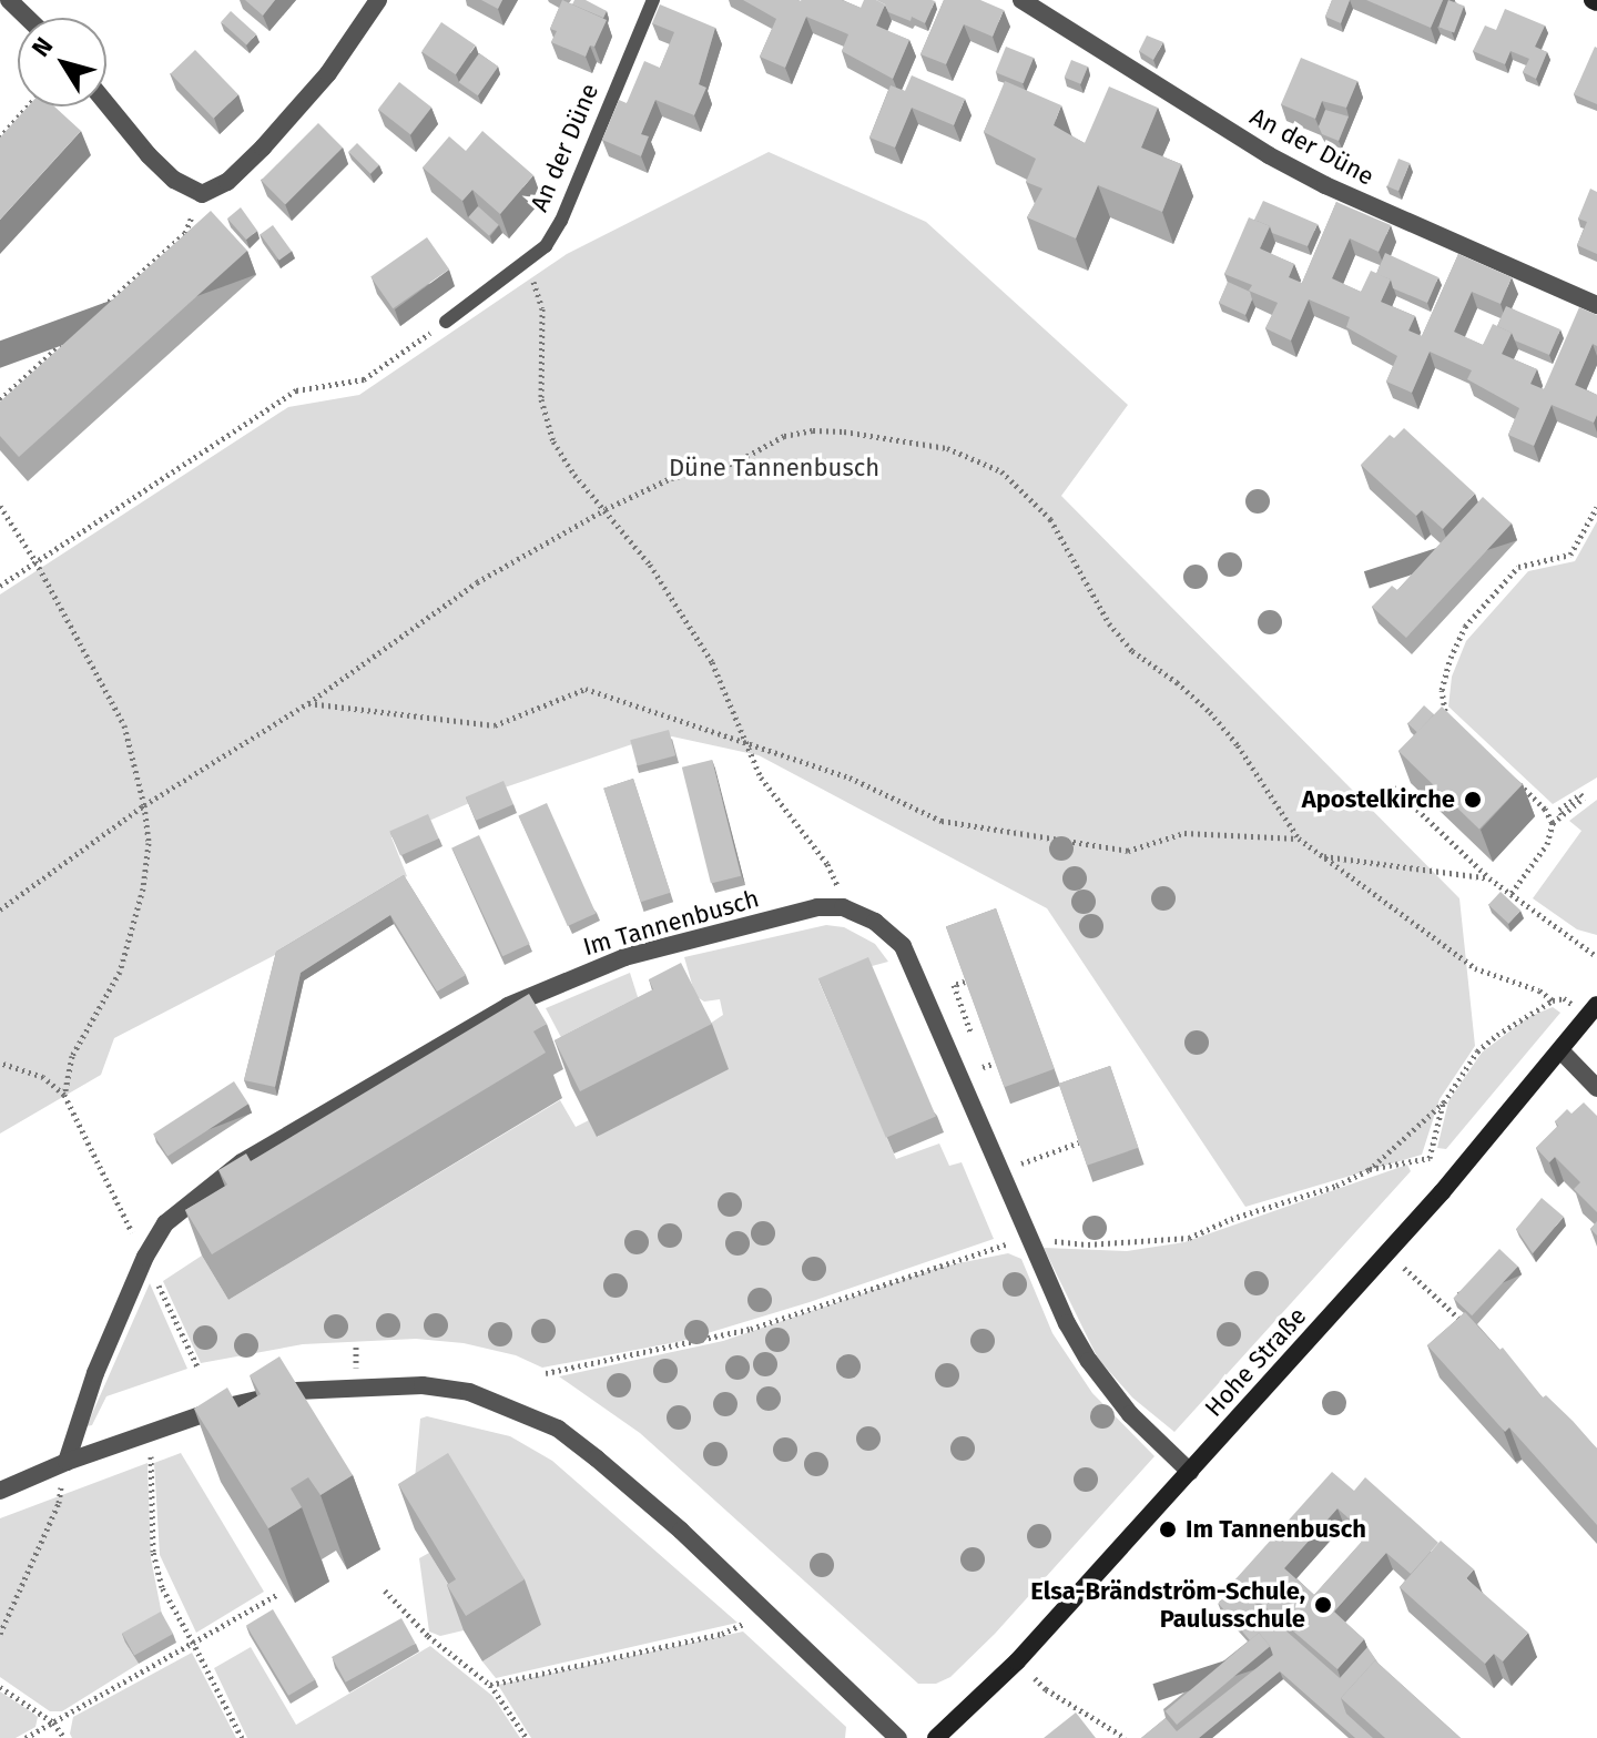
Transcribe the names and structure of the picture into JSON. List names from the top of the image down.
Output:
{
  "streets": {
    "street": ["An der Düne", "Im Tannenbusch", "Hohe Straße"]
  },
  "parks": ["Düne Tannenbusch"],
  "places": ["Apostelkirche", "Im Tannenbusch", "Elsa-Brändström-Schule, Paulusschule"],
  "north": "top left"
}
